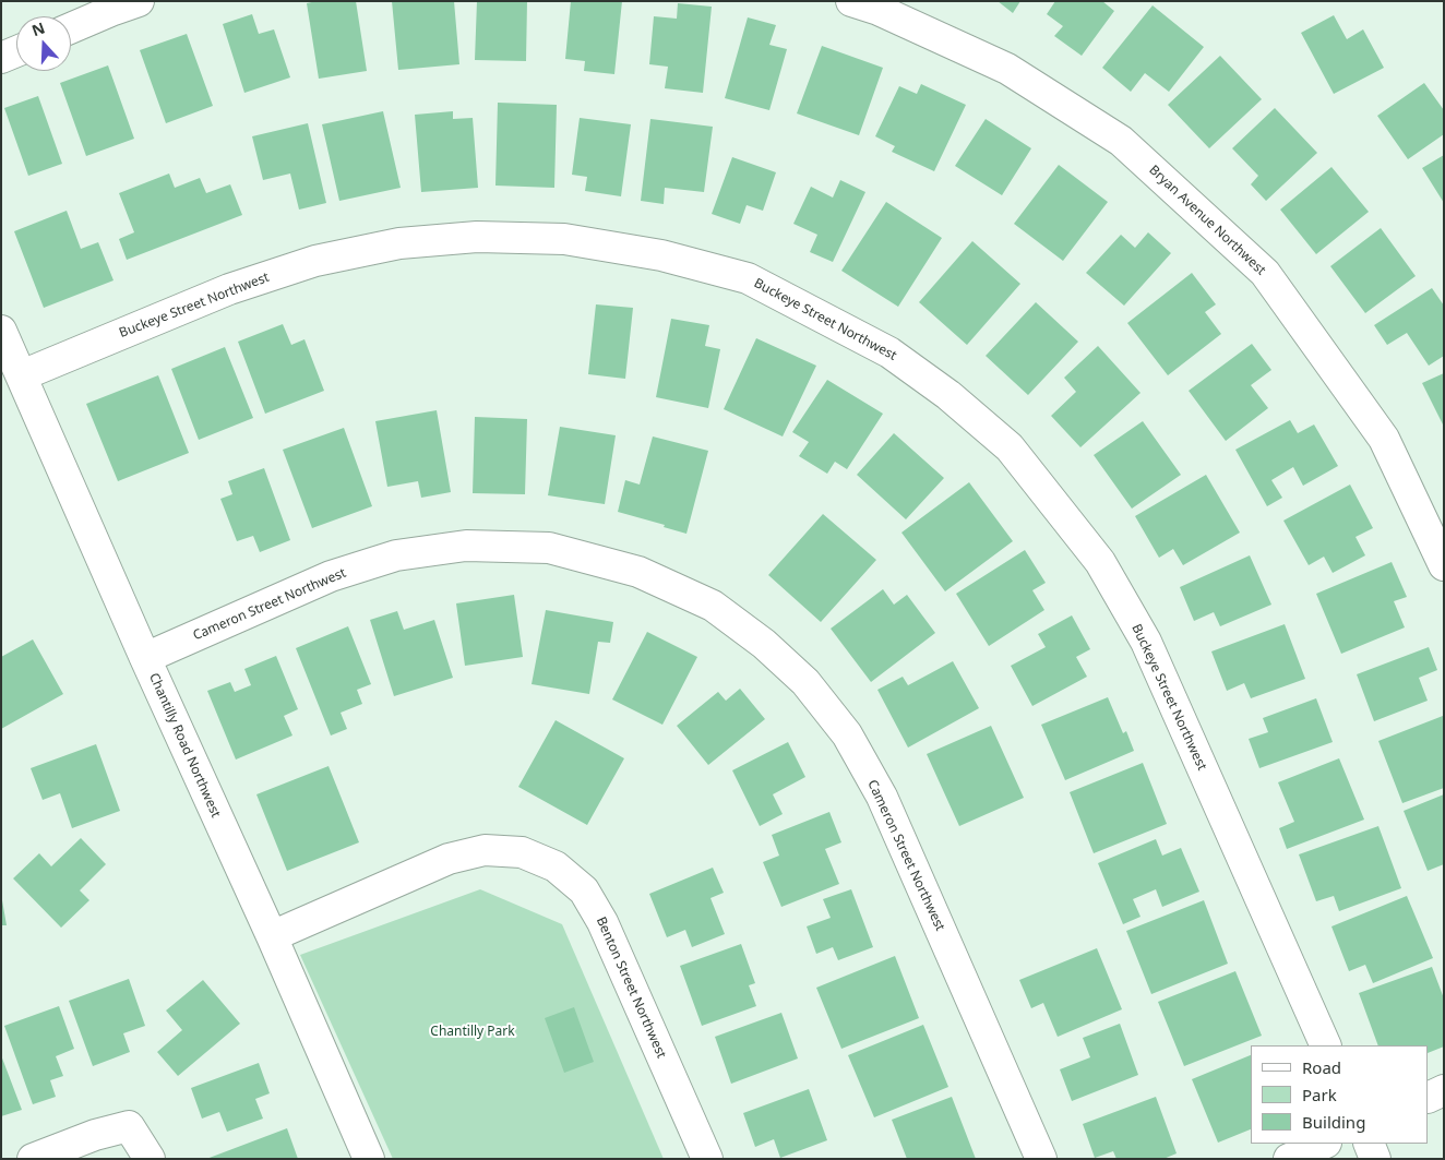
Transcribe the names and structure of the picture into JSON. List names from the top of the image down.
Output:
{
  "streets": {
    "street": [
      "Bryan Avenue Northwest",
      "Buckeye Street Northwest",
      "Cameron Street Northwest",
      "Chantilly Road Northwest",
      "Benton Street Northwest"
    ]
  },
  "crossings": [
    ["Buckeye Street Northwest", "Chantilly Road Northwest"],
    ["Cameron Street Northwest", "Chantilly Road Northwest"],
    ["Chantilly Road Northwest", "Benton Street Northwest"]
  ],
  "parks": ["Chantilly Park"],
  "legend": ["Road", "Park", "Building"],
  "north": "top"
}
